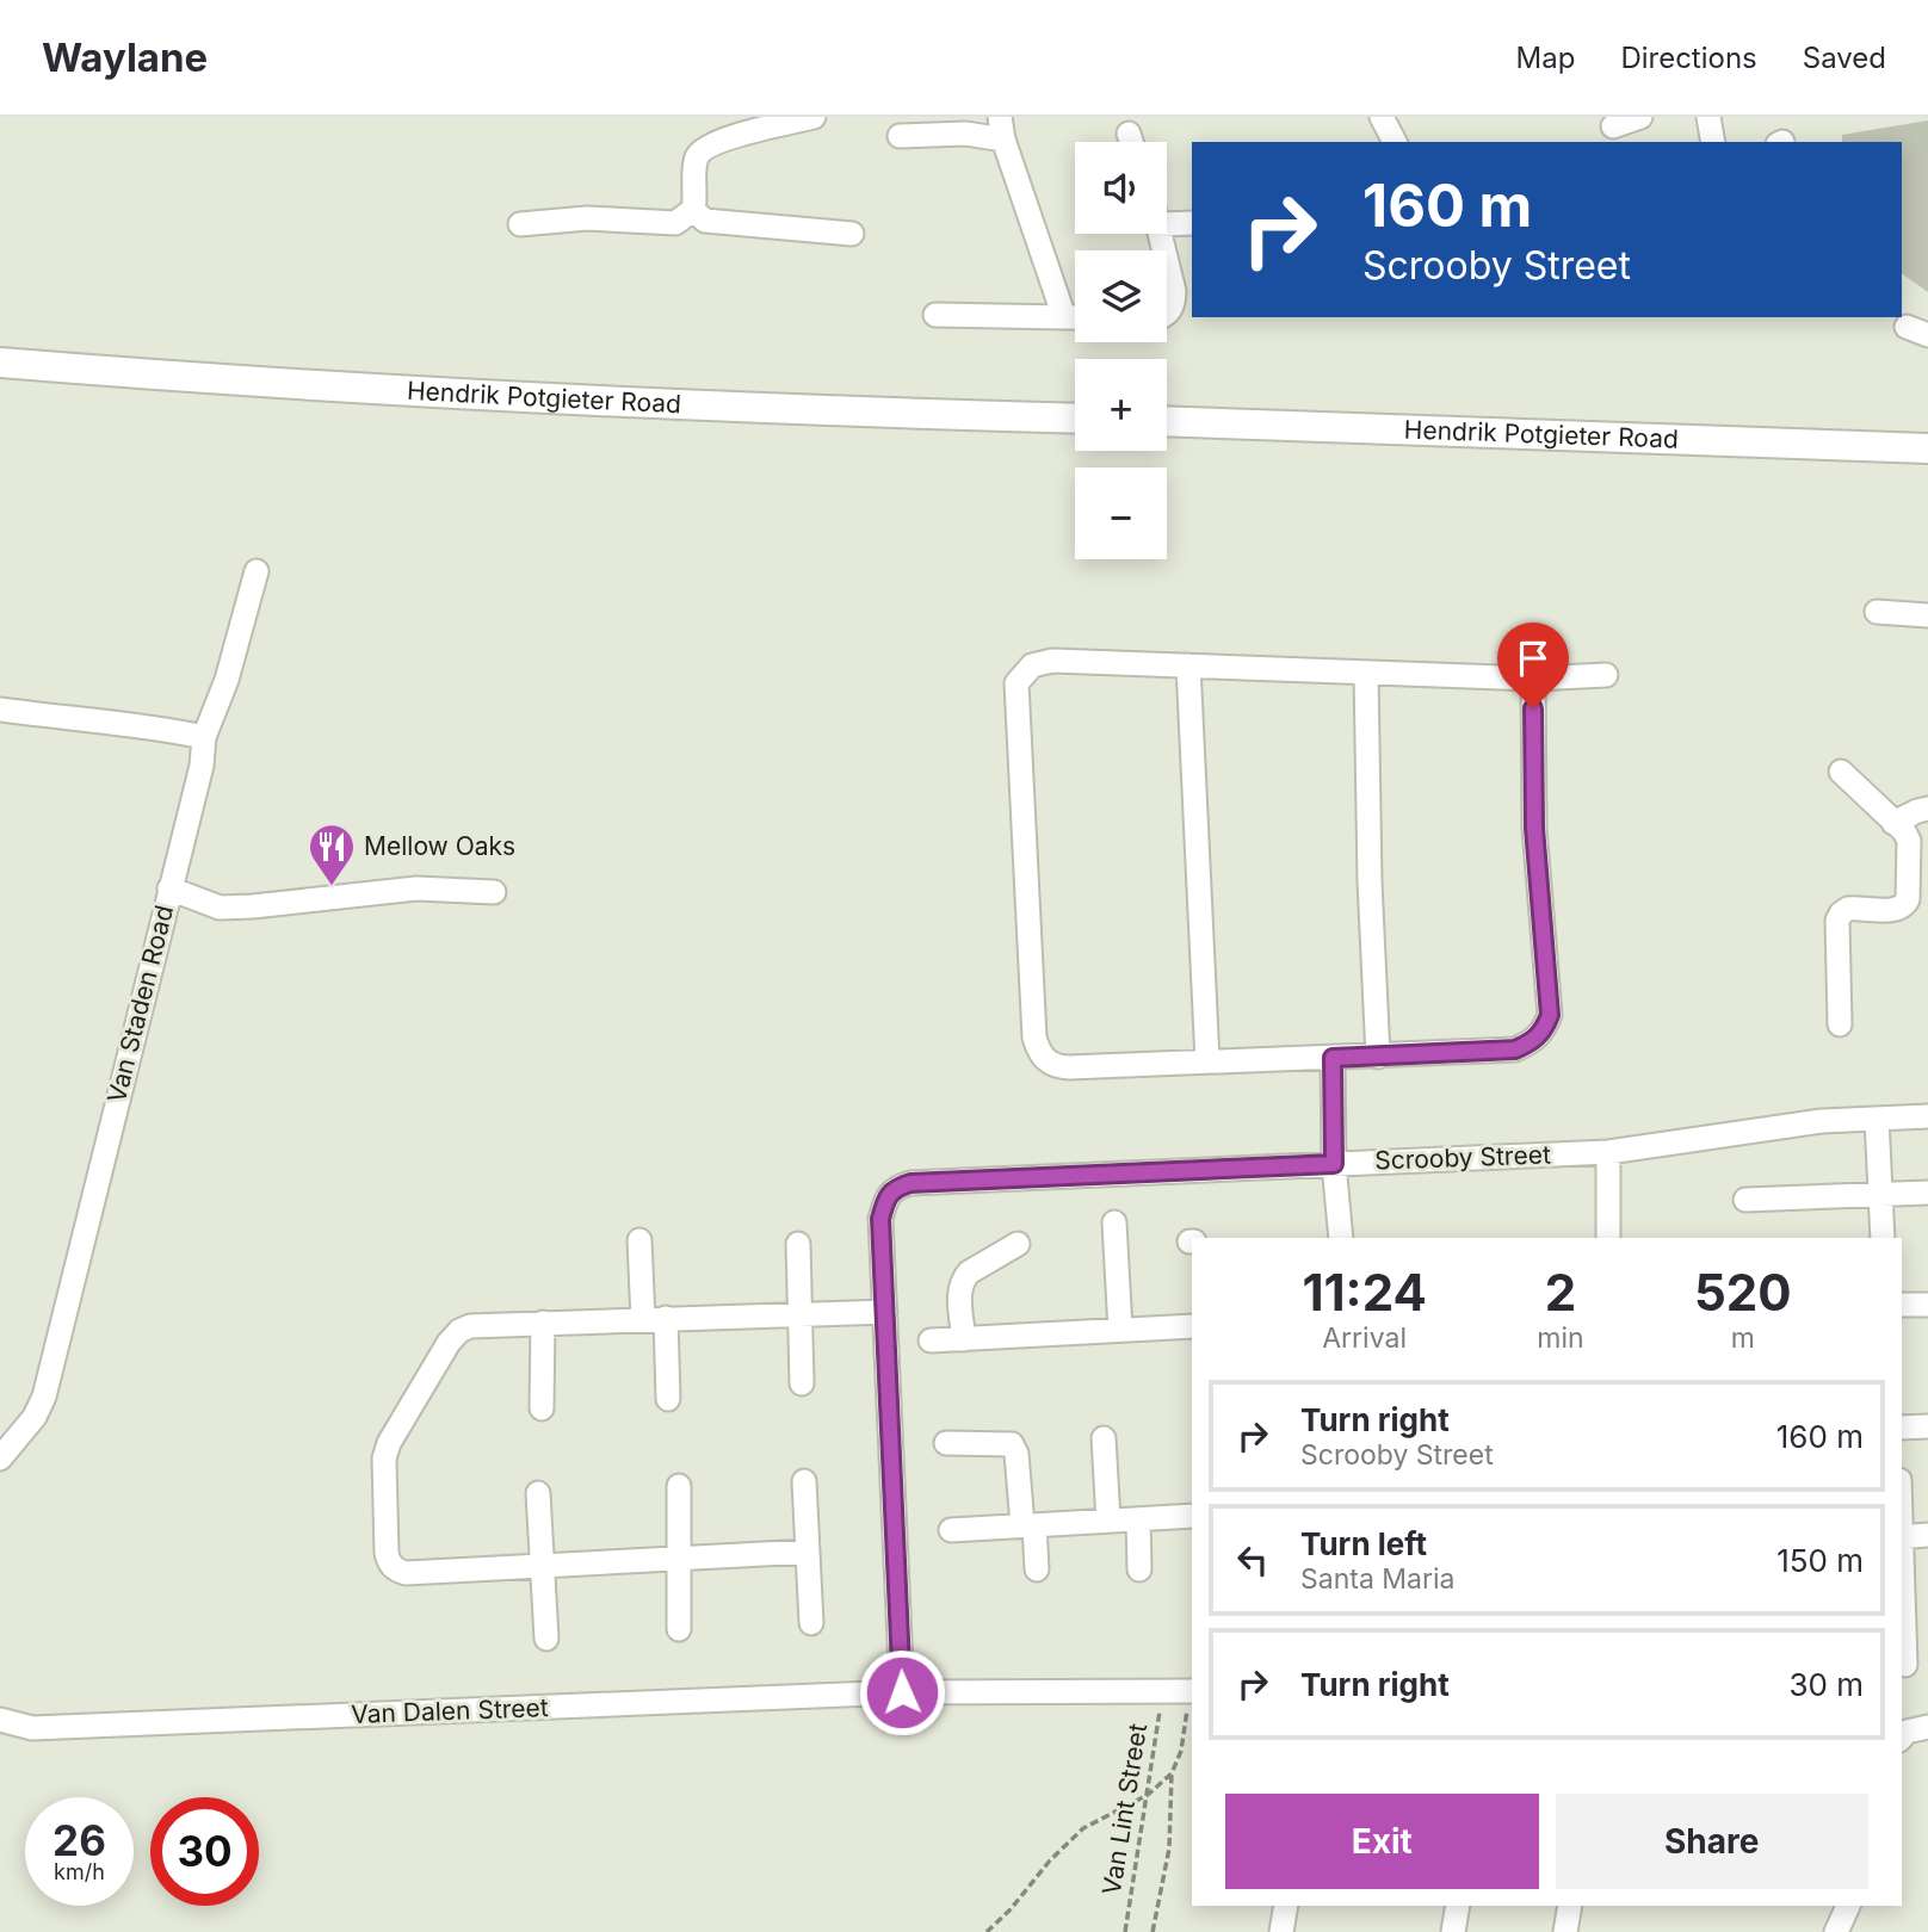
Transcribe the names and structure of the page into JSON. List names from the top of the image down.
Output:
{
  "streets": {
    "main road": ["Hendrik Potgieter Road"],
    "street": ["Van Staden Road", "Scrooby Street", "Van Dalen Street"],
    "path": ["Van Lint Street"]
  },
  "crossings": [
    ["Van Dalen Street", "Van Lint Street"]
  ],
  "places": {
    "restaurant": ["Mellow Oaks"]
  },
  "page": {
    "header": "Waylane",
    "nav": ["Map", "Directions", "Saved"],
    "map_buttons": ["+", "−"],
    "turn": ["160 m", "Scrooby Street"],
    "eta": [
      "11:24",
      "Arrival",
      "2",
      "min",
      "520",
      "m"
    ],
    "list": [
      {
        "name": "Turn right",
        "note": "Scrooby Street",
        "value": "160 m"
      },
      {
        "name": "Turn left",
        "note": "Santa Maria",
        "value": "150 m"
      },
      {
        "name": "Turn right",
        "value": "30 m"
      }
    ],
    "buttons": ["Exit", "Share"],
    "speed": "26 km/h",
    "limit": "30"
  }
}
